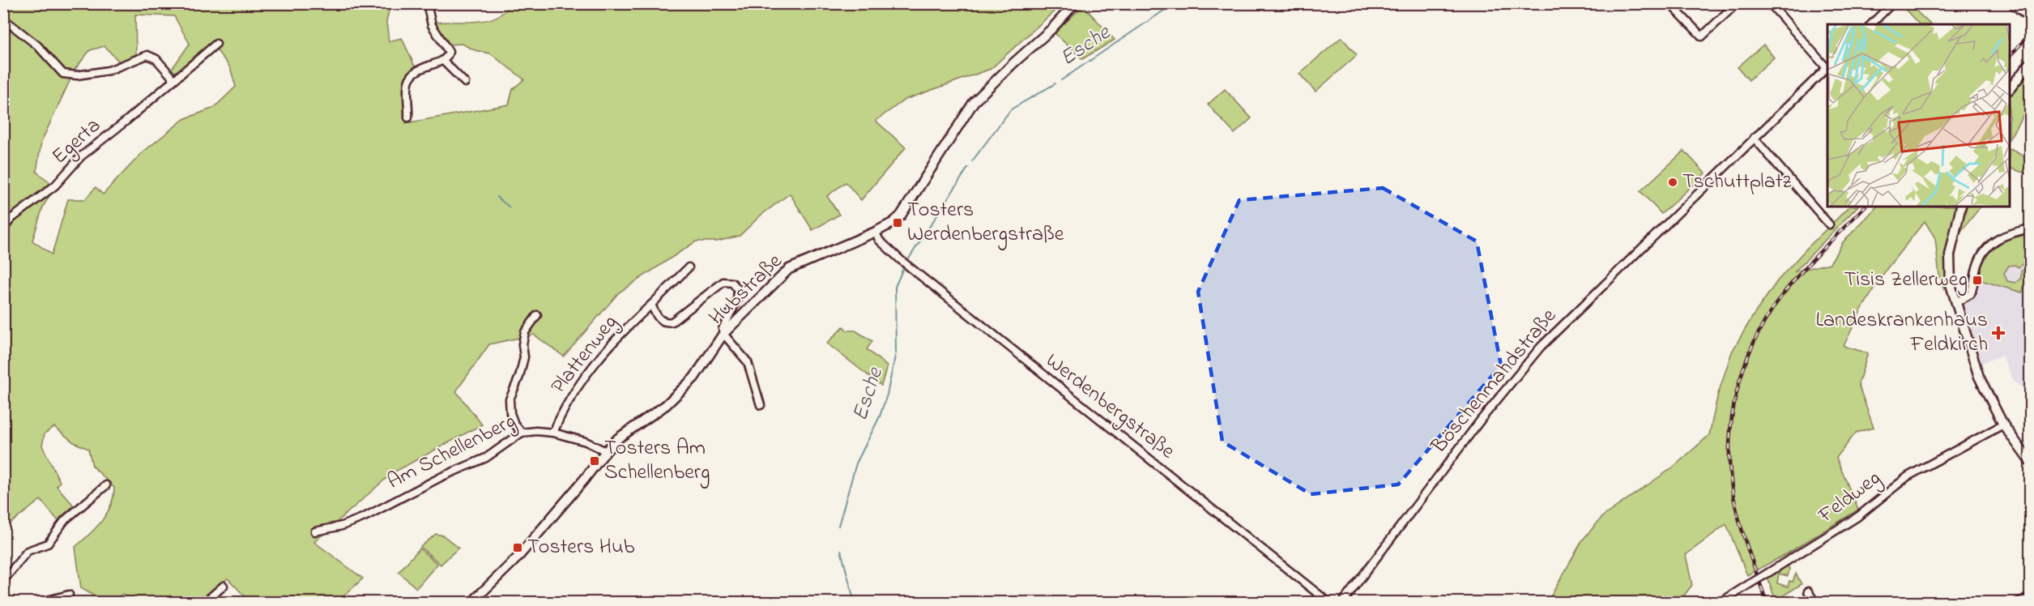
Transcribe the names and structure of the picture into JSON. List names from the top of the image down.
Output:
{
  "streets": {
    "street": [
      "Egerta",
      "Hubstraße",
      "Plattenweg",
      "Böschenmahdstraße",
      "Werdenbergstraße",
      "Am Schellenberg",
      "Feldweg"
    ]
  },
  "crossings": [
    ["Hubstraße", "Werdenbergstraße"],
    ["Hubstraße", "Am Schellenberg"],
    ["Plattenweg", "Am Schellenberg"]
  ],
  "water": ["Esche"],
  "places": {
    "other": ["Tschuttplatz"],
    "transit": [
      "Tosters Werdenbergstraße",
      "Tisis Zellerweg",
      "Tosters Am Schellenberg",
      "Tosters Hub"
    ],
    "health": ["Landeskrankenhaus Feldkirch"]
  }
}
